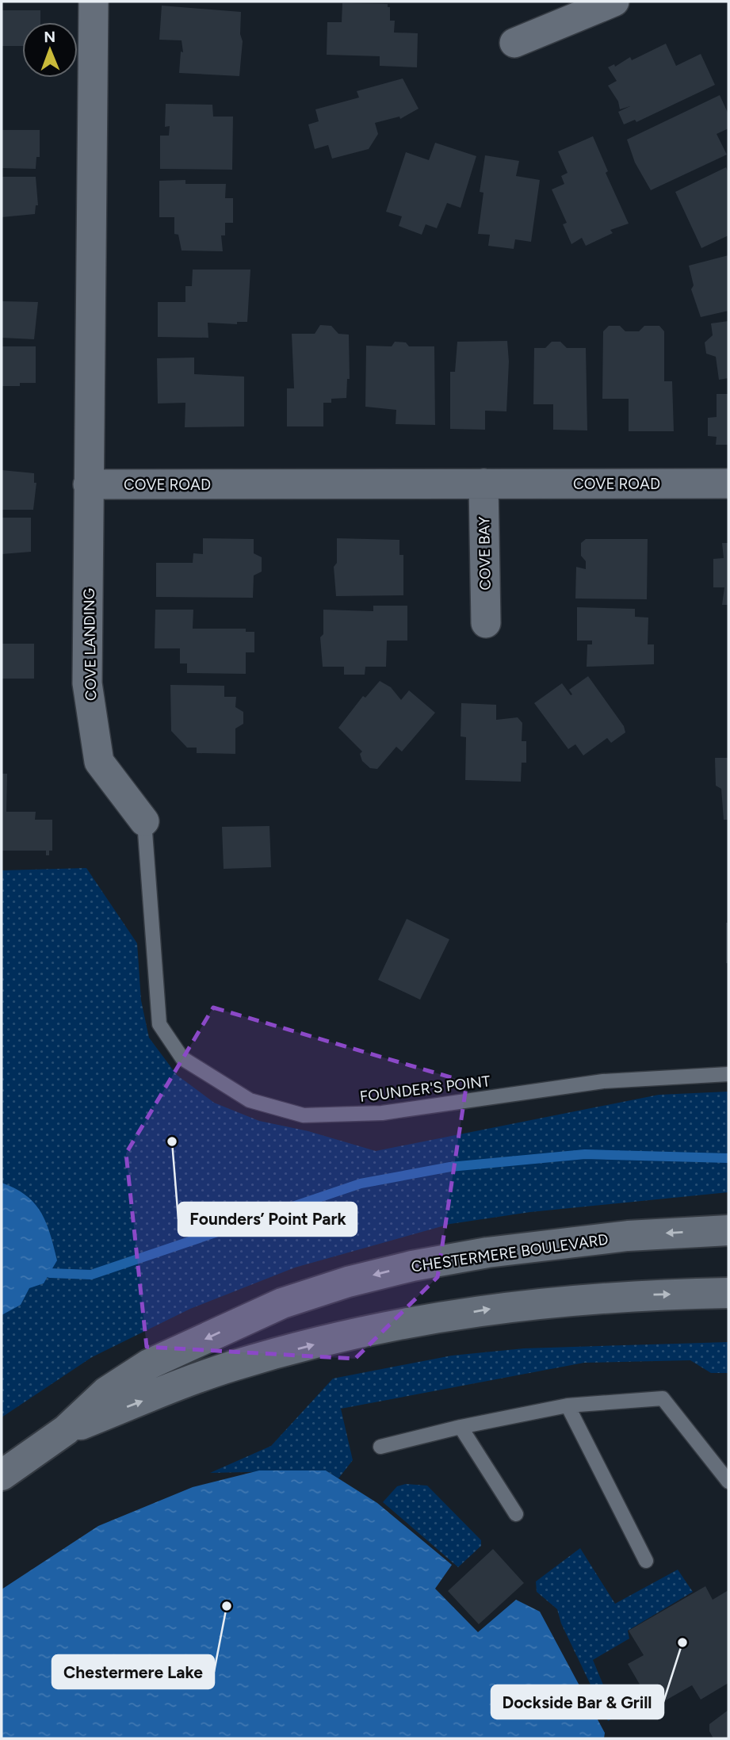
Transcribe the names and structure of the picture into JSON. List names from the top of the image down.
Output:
{
  "streets": {
    "main road": ["CHESTERMERE BOULEVARD"],
    "street": ["COVE ROAD", "COVE BAY", "COVE LANDING"],
    "lane": ["FOUNDER'S POINT"]
  },
  "crossings": [
    ["COVE ROAD", "COVE BAY"],
    ["COVE ROAD", "COVE LANDING"],
    ["COVE LANDING", "FOUNDER'S POINT"]
  ],
  "places": ["Founders’ Point Park", "Chestermere Lake", "Dockside Bar & Grill"],
  "north": "top"
}
